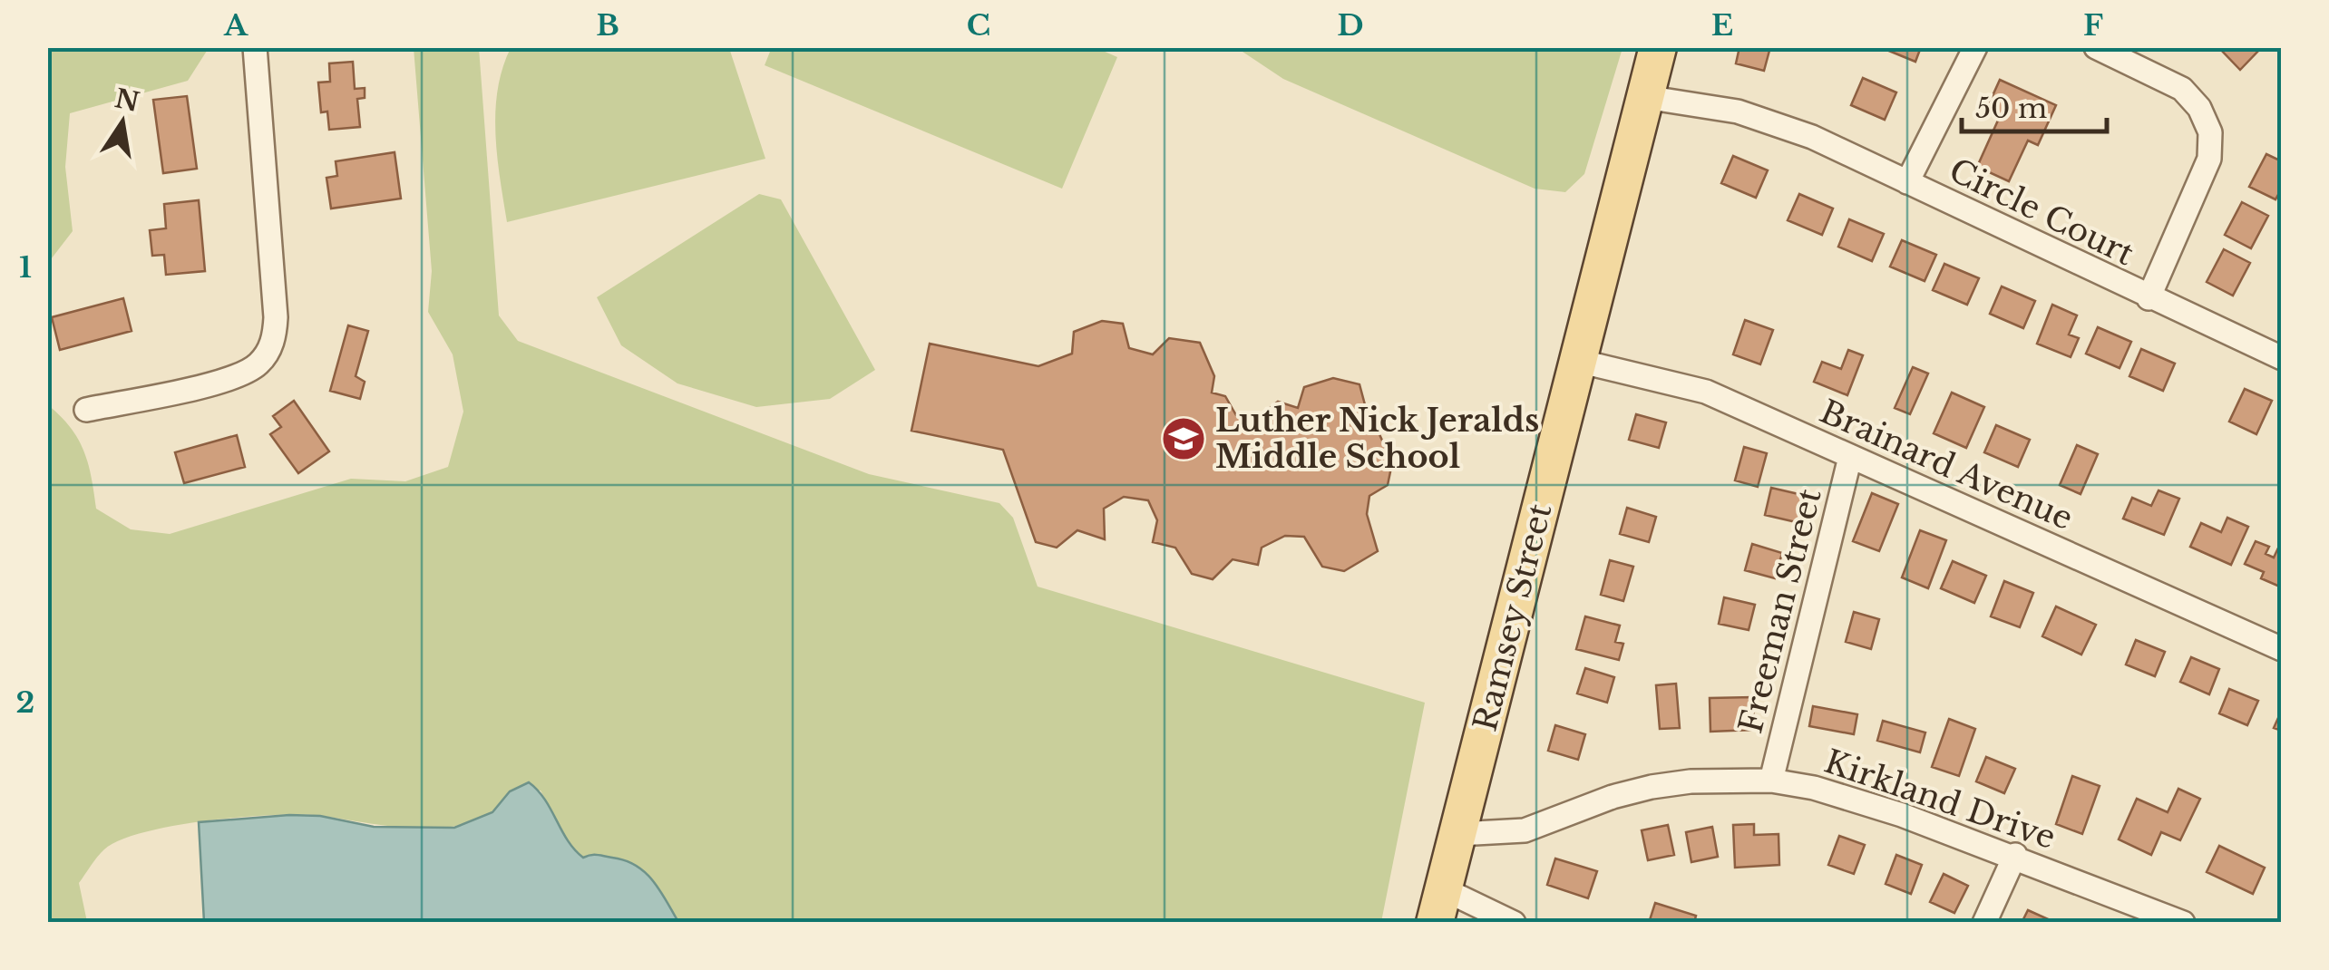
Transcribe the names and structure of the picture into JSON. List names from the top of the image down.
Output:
{
  "streets": {
    "main road": ["Ramsey Street"],
    "street": [
      "Circle Court",
      "Brainard Avenue",
      "Freeman Street",
      "Kirkland Drive"
    ]
  },
  "crossings": [
    ["Circle Court", "Ramsey Street"],
    ["Brainard Avenue", "Freeman Street"],
    ["Brainard Avenue", "Ramsey Street"],
    ["Freeman Street", "Kirkland Drive"],
    ["Ramsey Street", "Kirkland Drive"]
  ],
  "places": {
    "school or university": ["Luther Nick Jeralds Middle School"]
  },
  "scale_bar": "50 m",
  "north": "top",
  "grid": {
    "columns": [
      "A",
      "B",
      "C",
      "D",
      "E",
      "F"
    ],
    "rows": ["1", "2"]
  }
}
